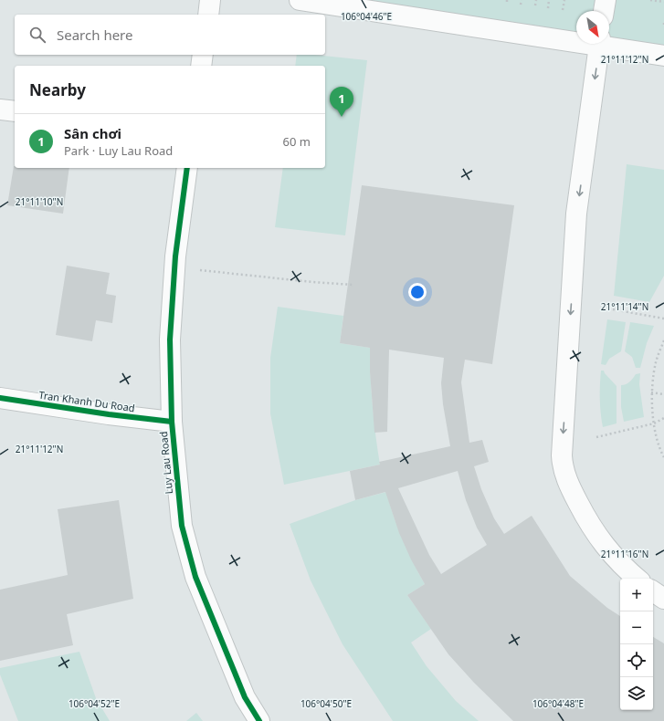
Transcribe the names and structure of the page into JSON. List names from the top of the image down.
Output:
{
  "streets": {
    "street": ["Tran Khanh Du Road", "Luy Lau Road"]
  },
  "crossings": [
    ["Tran Khanh Du Road", "Luy Lau Road"]
  ],
  "north": "bottom right",
  "page": {
    "search": "Search here",
    "heading": "Nearby",
    "pins": "1",
    "list": [
      {
        "mark": "1",
        "name": "Sân chơi",
        "note": "Park · Luy Lau Road",
        "value": "60 m"
      }
    ],
    "map_buttons": ["+", "−"]
  },
  "coordinates": [
    "106°04'46\"E",
    "21°11'12\"N",
    "21°11'10\"N",
    "21°11'14\"N",
    "21°11'16\"N",
    "106°04'52\"E",
    "106°04'50\"E",
    "106°04'48\"E"
  ]
}
